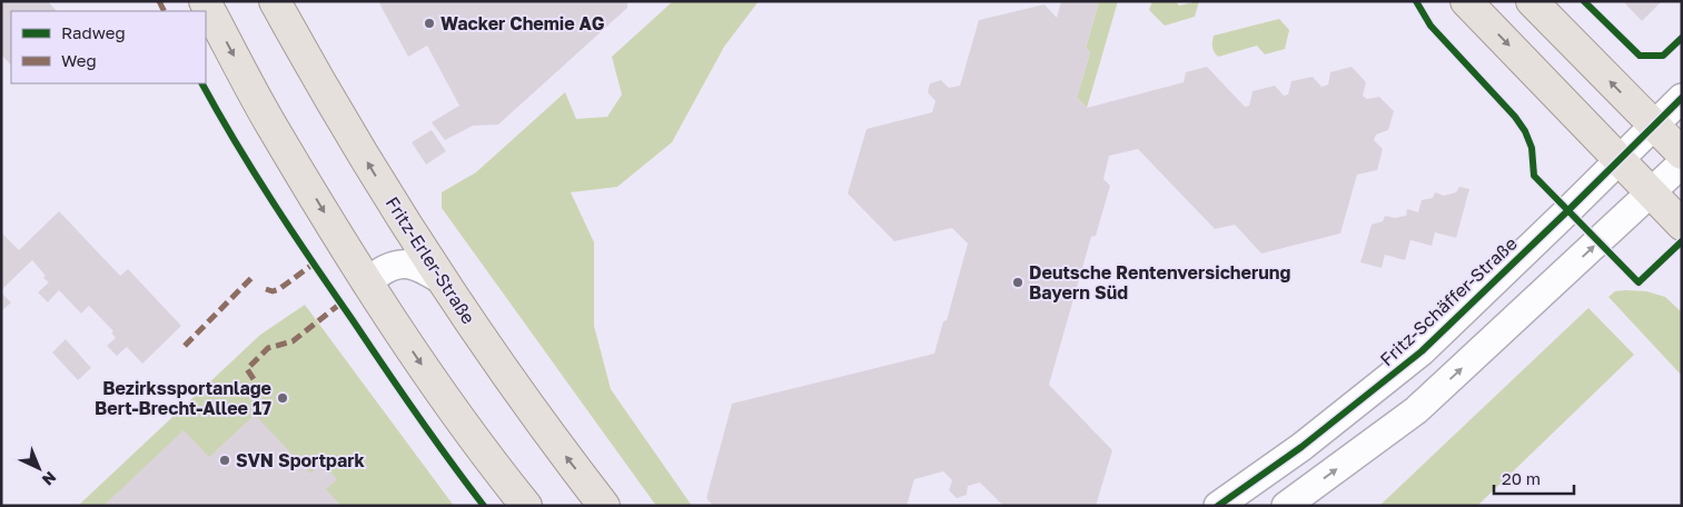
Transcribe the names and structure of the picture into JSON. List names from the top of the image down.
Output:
{
  "streets": {
    "main road": ["Fritz-Erler-Straße"],
    "street": ["Fritz-Schäffer-Straße"]
  },
  "places": [
    "Wacker Chemie AG",
    "Deutsche Rentenversicherung Bayern Süd",
    "Bezirkssportanlage Bert-Brecht-Allee 17",
    "SVN Sportpark"
  ],
  "legend": ["Radweg", "Weg"],
  "scale_bar": "20 m",
  "north": "bottom right"
}
